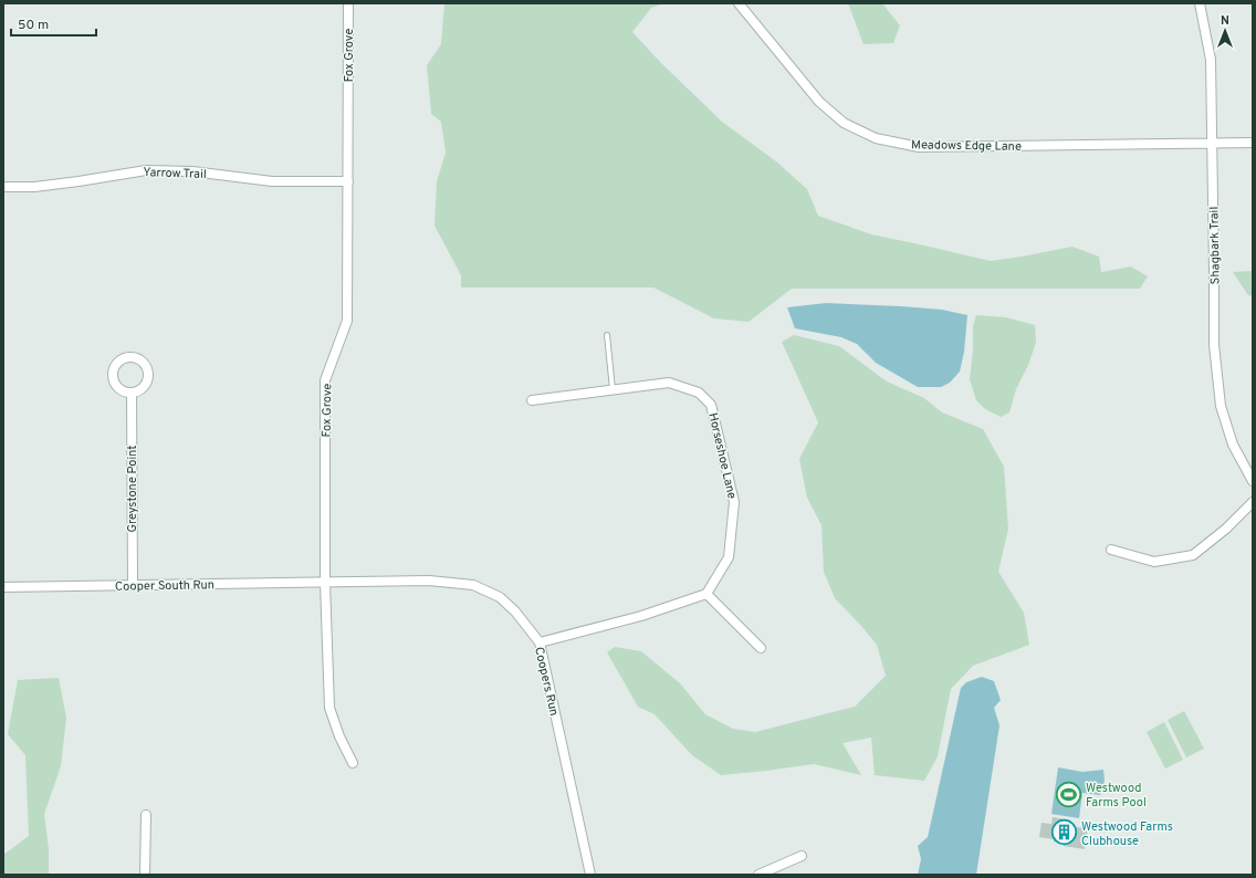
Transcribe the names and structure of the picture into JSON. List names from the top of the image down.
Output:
{
  "streets": {
    "street": [
      "Fox Grove",
      "Meadows Edge Lane",
      "Yarrow Trail",
      "Shagbark Trail",
      "Horseshoe Lane",
      "Greystone Point",
      "Cooper South Run",
      "Coopers Run"
    ]
  },
  "crossings": [
    ["Fox Grove", "Yarrow Trail"],
    ["Fox Grove", "Cooper South Run"],
    ["Fox Grove", "Coopers Run"],
    ["Meadows Edge Lane", "Shagbark Trail"],
    ["Greystone Point", "Cooper South Run"],
    ["Cooper South Run", "Coopers Run"]
  ],
  "places": {
    "sports": ["Westwood Farms Pool"],
    "building": ["Westwood Farms Clubhouse"]
  },
  "scale_bar": "50 m",
  "north": "top"
}
